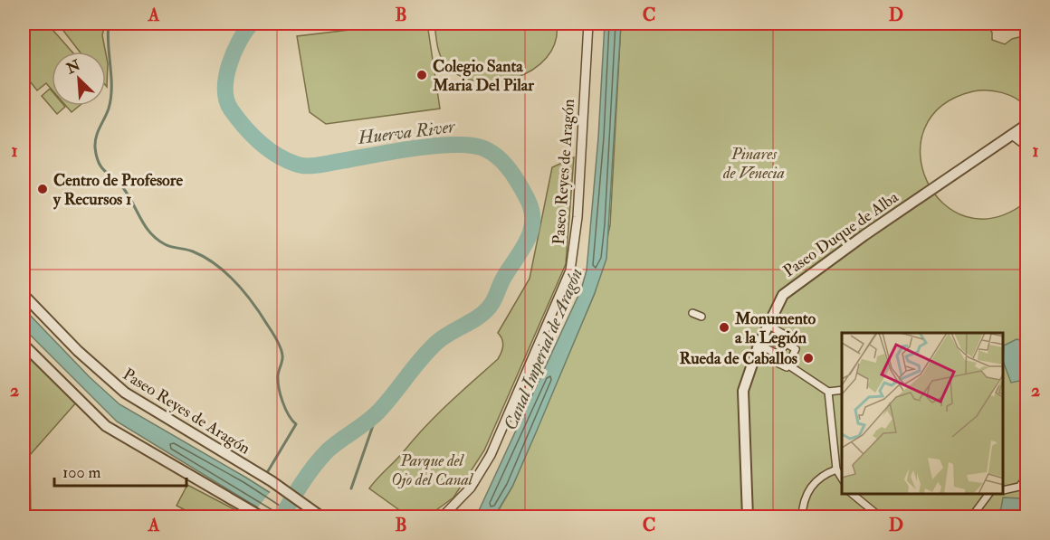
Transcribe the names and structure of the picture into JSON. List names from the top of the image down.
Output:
{
  "streets": {
    "street": ["Paseo Reyes de Aragón", "Paseo Duque de Alba"]
  },
  "water": ["Huerva River", "Canal Imperial de Aragón"],
  "parks": ["Pinares de Venecia", "Parque del Ojo del Canal"],
  "places": [
    "Colegio Santa Maria Del Pilar",
    "Centro de Profesore y Recursos 1",
    "Monumento a la Legión",
    "Rueda de Caballos"
  ],
  "scale_bar": "100 m",
  "north": "top left",
  "grid": {
    "columns": [
      "A",
      "B",
      "C",
      "D"
    ],
    "rows": ["1", "2"]
  }
}
